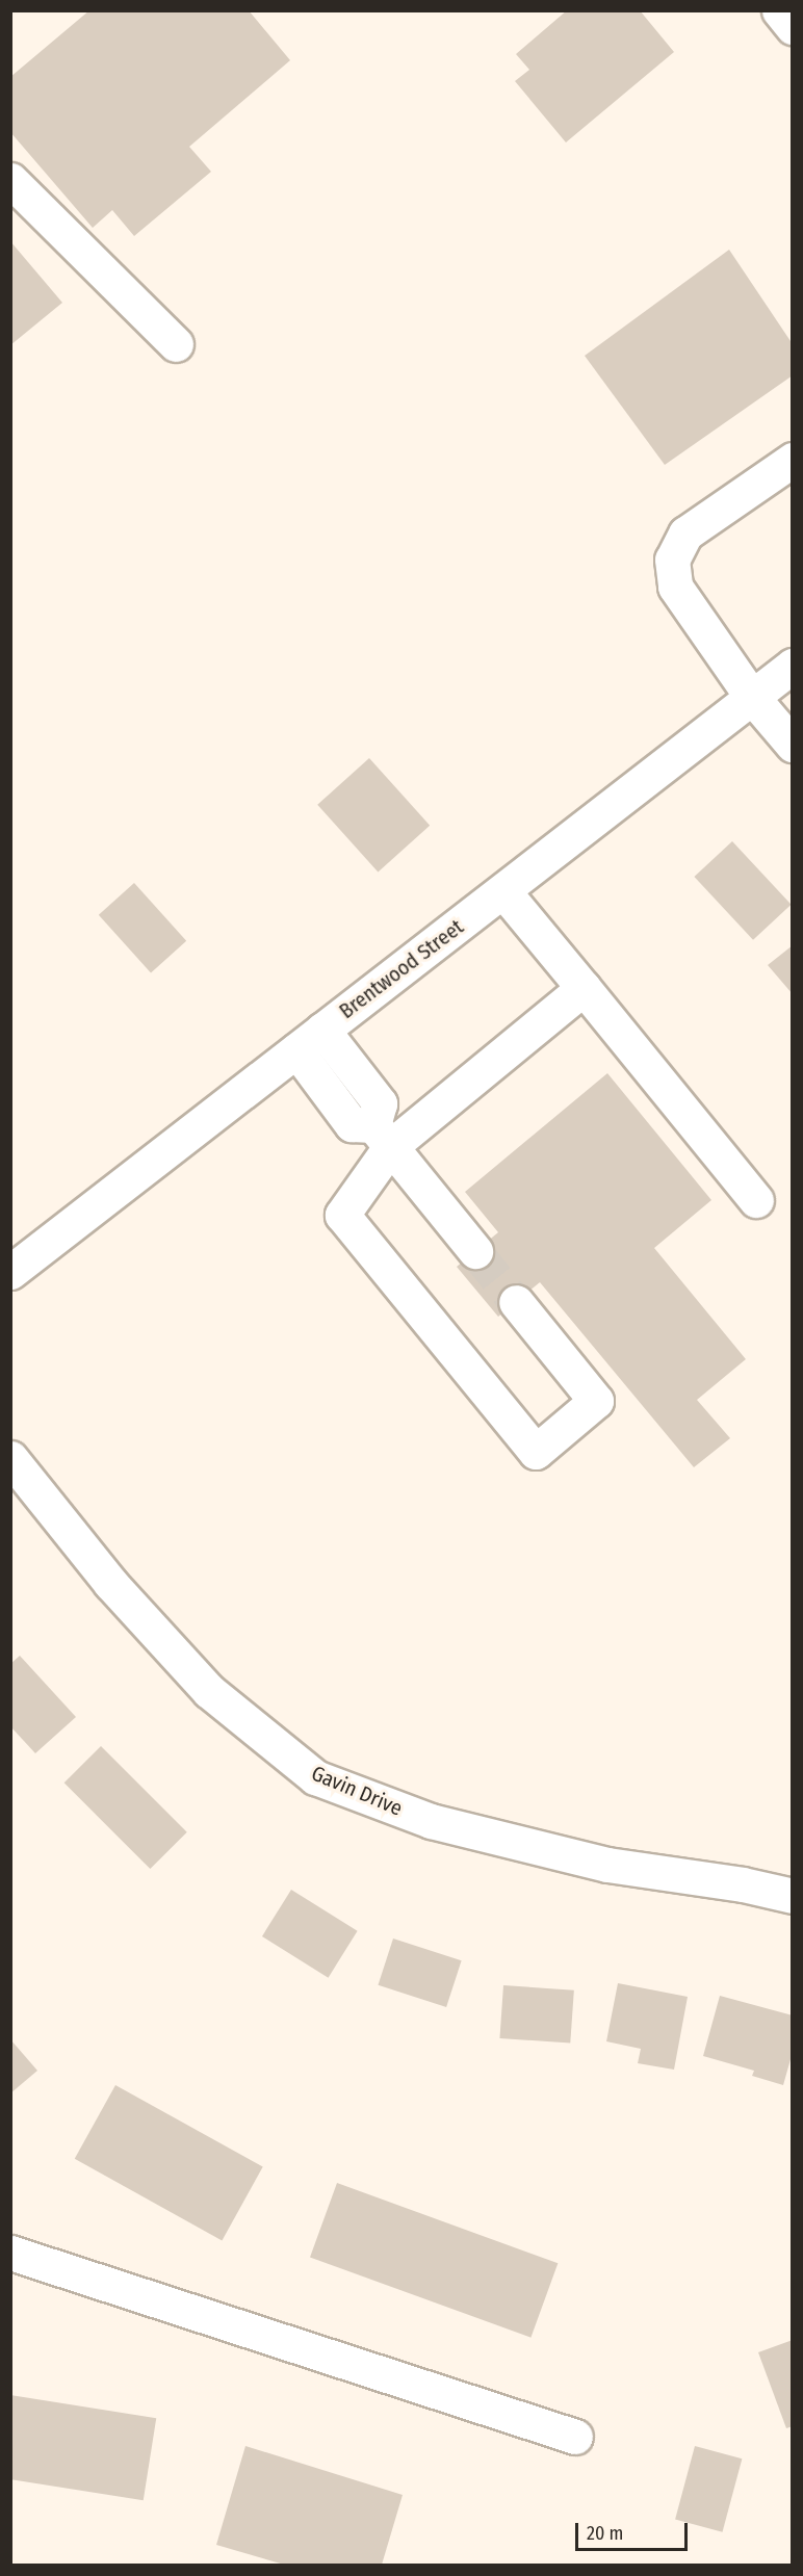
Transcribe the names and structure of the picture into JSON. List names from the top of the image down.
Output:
{
  "streets": {
    "street": ["Brentwood Street", "Gavin Drive"]
  },
  "scale_bar": "20 m"
}
